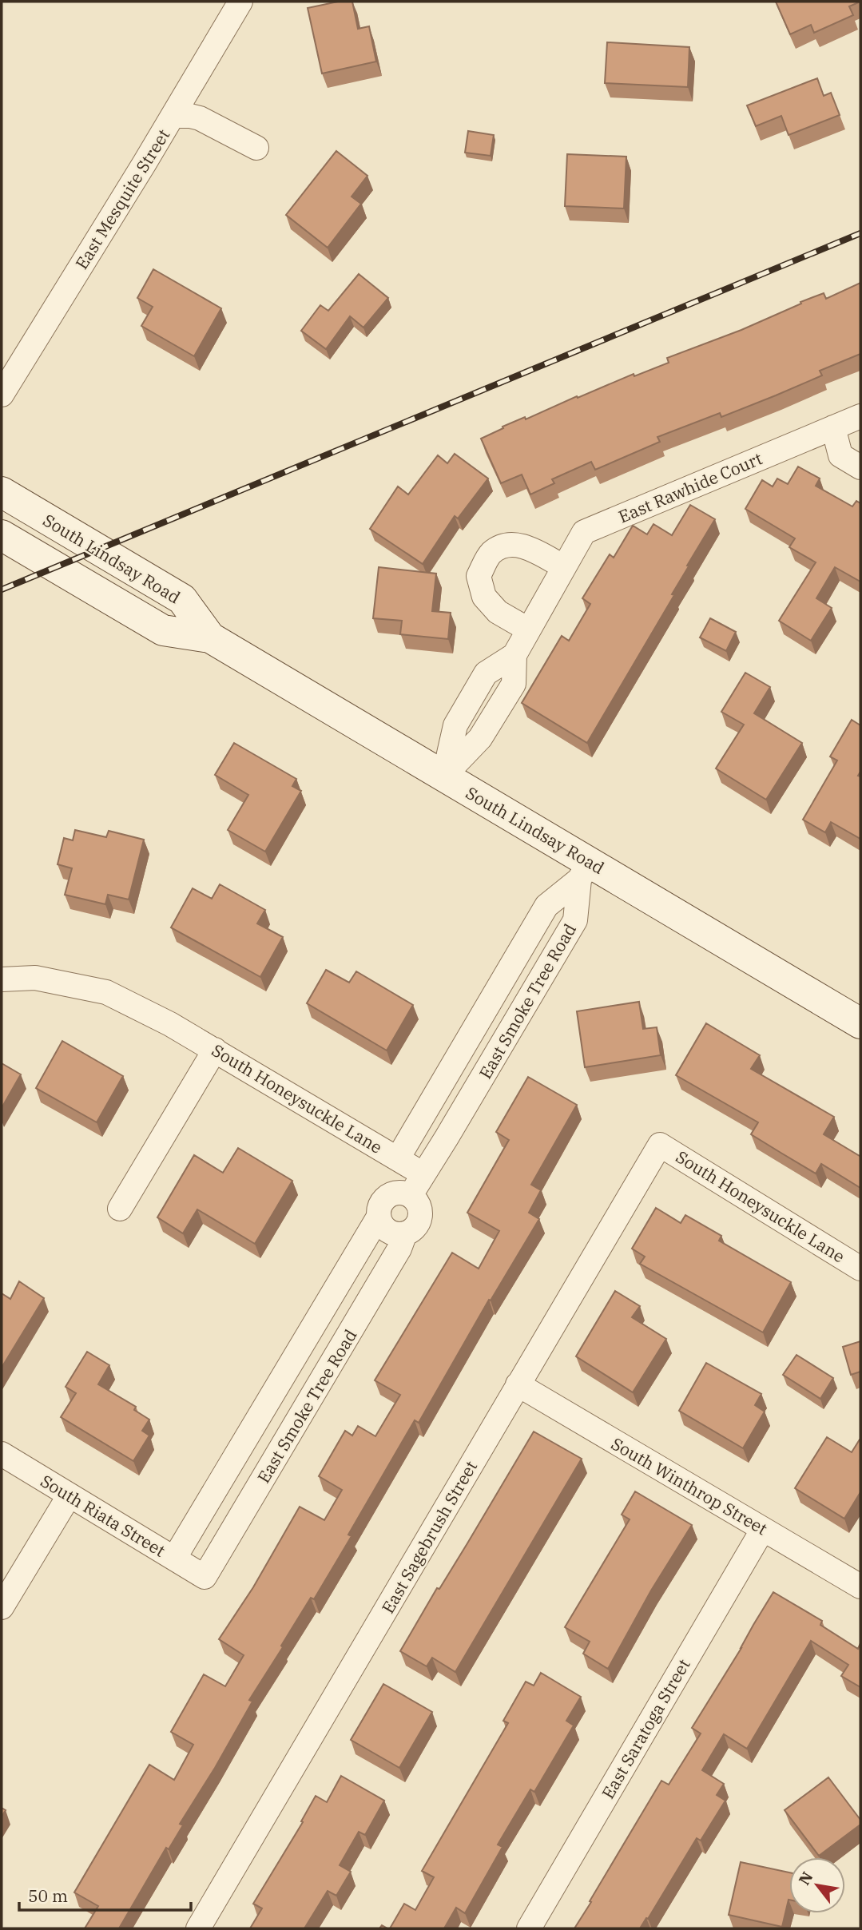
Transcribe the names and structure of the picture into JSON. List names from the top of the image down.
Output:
{
  "streets": {
    "main road": ["South Lindsay Road"],
    "street": [
      "East Mesquite Street",
      "East Rawhide Court",
      "East Smoke Tree Road",
      "South Honeysuckle Lane",
      "South Winthrop Street",
      "South Riata Street",
      "East Sagebrush Street",
      "East Saratoga Street"
    ]
  },
  "crossings": [
    ["East Rawhide Court", "South Lindsay Road"],
    ["South Lindsay Road", "East Smoke Tree Road"],
    ["East Smoke Tree Road", "South Honeysuckle Lane"],
    ["East Smoke Tree Road", "South Riata Street"],
    ["South Honeysuckle Lane", "East Sagebrush Street"],
    ["South Winthrop Street", "East Sagebrush Street"],
    ["South Winthrop Street", "East Saratoga Street"]
  ],
  "scale_bar": "50 m",
  "north": "top left"
}
